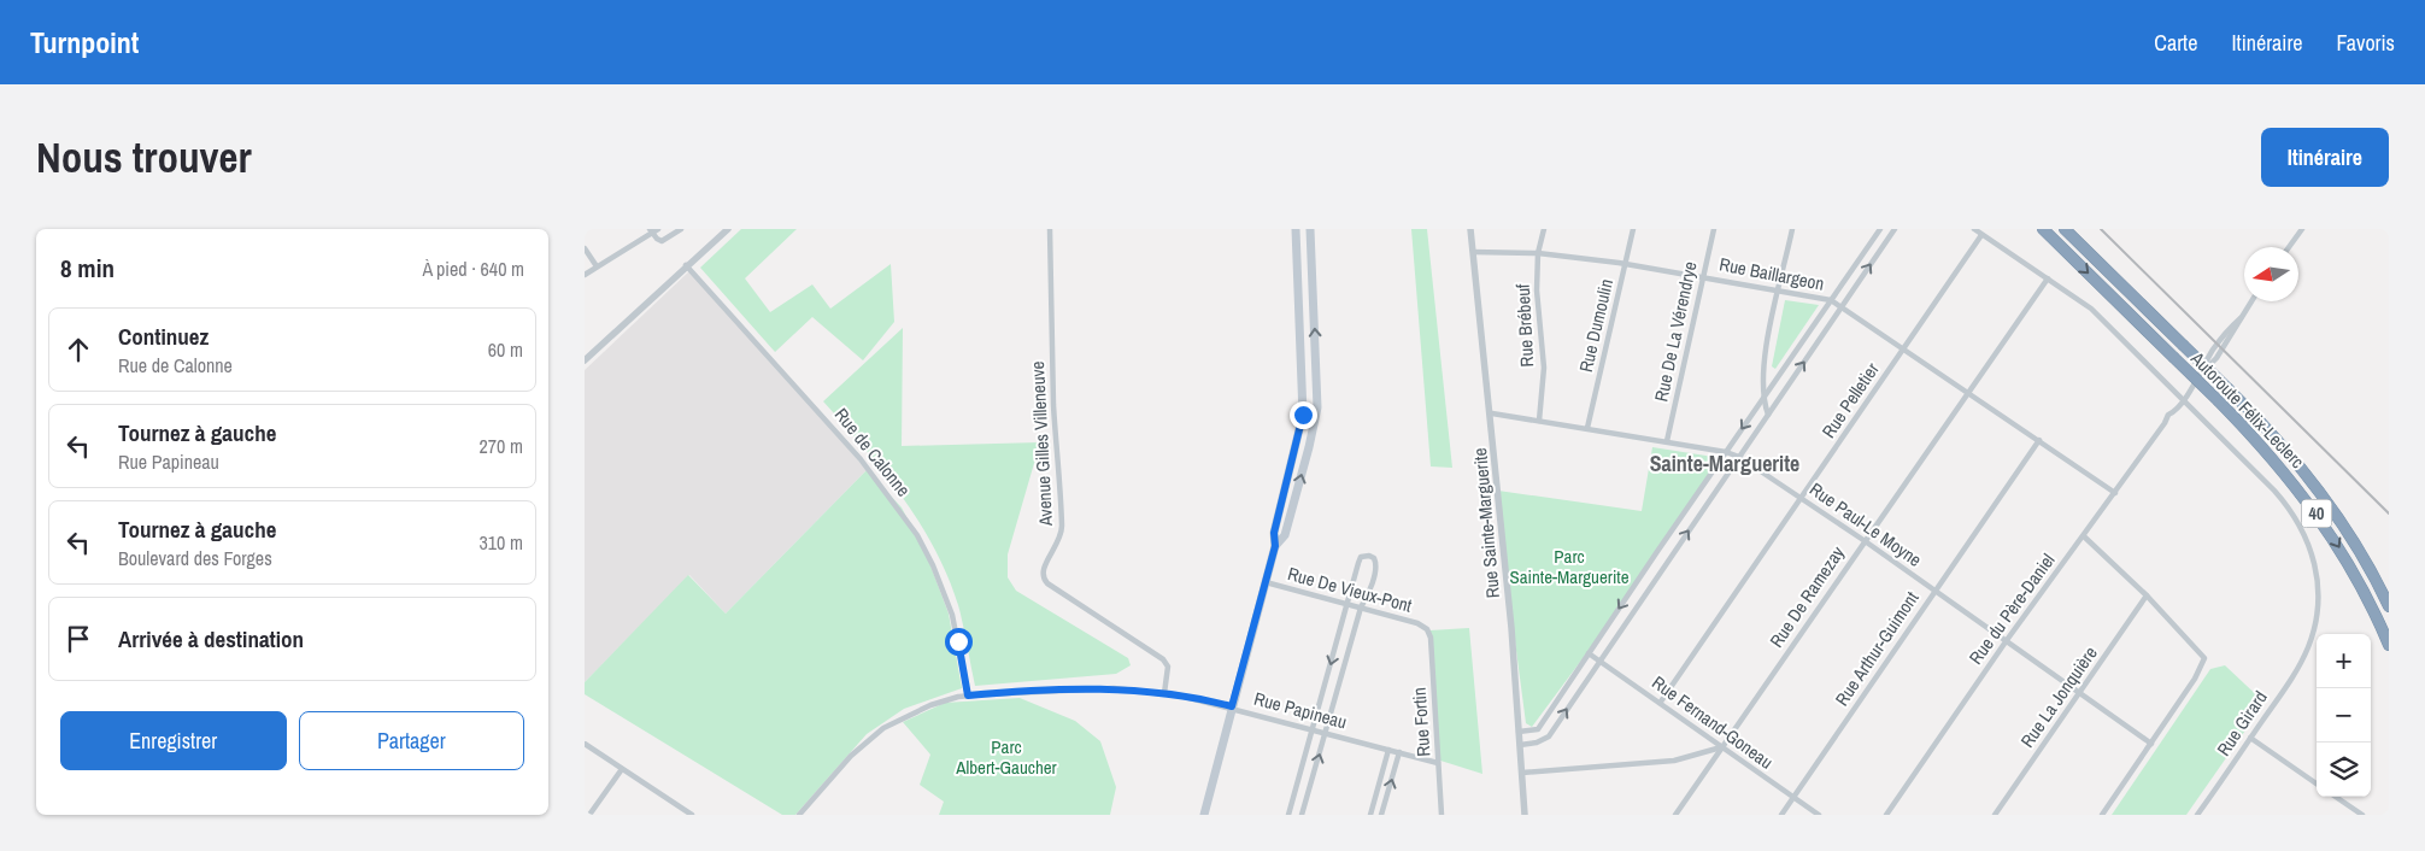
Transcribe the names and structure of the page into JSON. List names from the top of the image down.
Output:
{
  "streets": {
    "highway": ["Autoroute Félix-Leclerc", "40"],
    "street": [
      "Rue Baillargeon",
      "Rue Brébeuf",
      "Rue Dumoulin",
      "Rue De La Vérendrye",
      "Rue Pelletier",
      "Avenue Gilles Villeneuve",
      "Rue de Calonne",
      "Rue Sainte-Marguerite",
      "Rue Paul-Le Moyne",
      "Rue De Vieux-Pont",
      "Rue De Ramezay",
      "Rue du Père-Daniel",
      "Rue Arthur-Guimont",
      "Rue La Jonquière",
      "Rue Papineau",
      "Rue Fortin",
      "Rue Fernand-Goneau",
      "Rue Girard"
    ]
  },
  "crossings": [
    ["Rue Baillargeon", "Rue Brébeuf"],
    ["Rue Baillargeon", "Rue Dumoulin"],
    ["Rue Baillargeon", "Rue De La Vérendrye"],
    ["Rue Baillargeon", "Rue Pelletier"],
    ["Rue Baillargeon", "Rue Sainte-Marguerite"],
    ["Rue Baillargeon", "Rue De Ramezay"],
    ["Rue Baillargeon", "Rue du Père-Daniel"],
    ["Rue Baillargeon", "Rue Arthur-Guimont"],
    ["Rue Brébeuf", "Rue Paul-Le Moyne"],
    ["Rue Dumoulin", "Rue Paul-Le Moyne"],
    ["Rue De La Vérendrye", "Rue Paul-Le Moyne"],
    ["Rue Pelletier", "Rue Paul-Le Moyne"],
    ["Rue Pelletier", "Rue Fernand-Goneau"],
    ["Rue Pelletier", "Rue Girard"],
    ["Avenue Gilles Villeneuve", "Rue Papineau"],
    ["Rue de Calonne", "Rue Papineau"],
    ["Rue Sainte-Marguerite", "Rue Paul-Le Moyne"],
    ["Rue Paul-Le Moyne", "Rue De Ramezay"],
    ["Rue Paul-Le Moyne", "Rue du Père-Daniel"],
    ["Rue Paul-Le Moyne", "Rue Arthur-Guimont"],
    ["Rue Paul-Le Moyne", "Rue La Jonquière"],
    ["Rue De Vieux-Pont", "Rue Fortin"],
    ["Rue De Ramezay", "Rue Fernand-Goneau"],
    ["Rue De Ramezay", "Rue Girard"],
    ["Rue du Père-Daniel", "Rue Girard"],
    ["Rue Arthur-Guimont", "Rue Fernand-Goneau"],
    ["Rue Papineau", "Rue Fortin"]
  ],
  "districts": ["Sainte-Marguerite"],
  "parks": ["Parc Sainte-Marguerite", "Parc Albert-Gaucher"],
  "north": "left",
  "page": {
    "header": "Turnpoint",
    "nav": ["Carte", "Itinéraire", "Favoris"],
    "buttons": [
      "Itinéraire",
      ["Enregistrer", "Partager"]
    ],
    "title": "Nous trouver",
    "heading": ["8 min", "À pied · 640 m"],
    "list": [
      ["Continuez", "Rue de Calonne", "60 m"],
      ["Tournez à gauche", "Rue Papineau", "270 m"],
      ["Tournez à gauche", "Boulevard des Forges", "310 m"],
      "Arrivée à destination"
    ],
    "map_buttons": ["+", "−"]
  }
}
